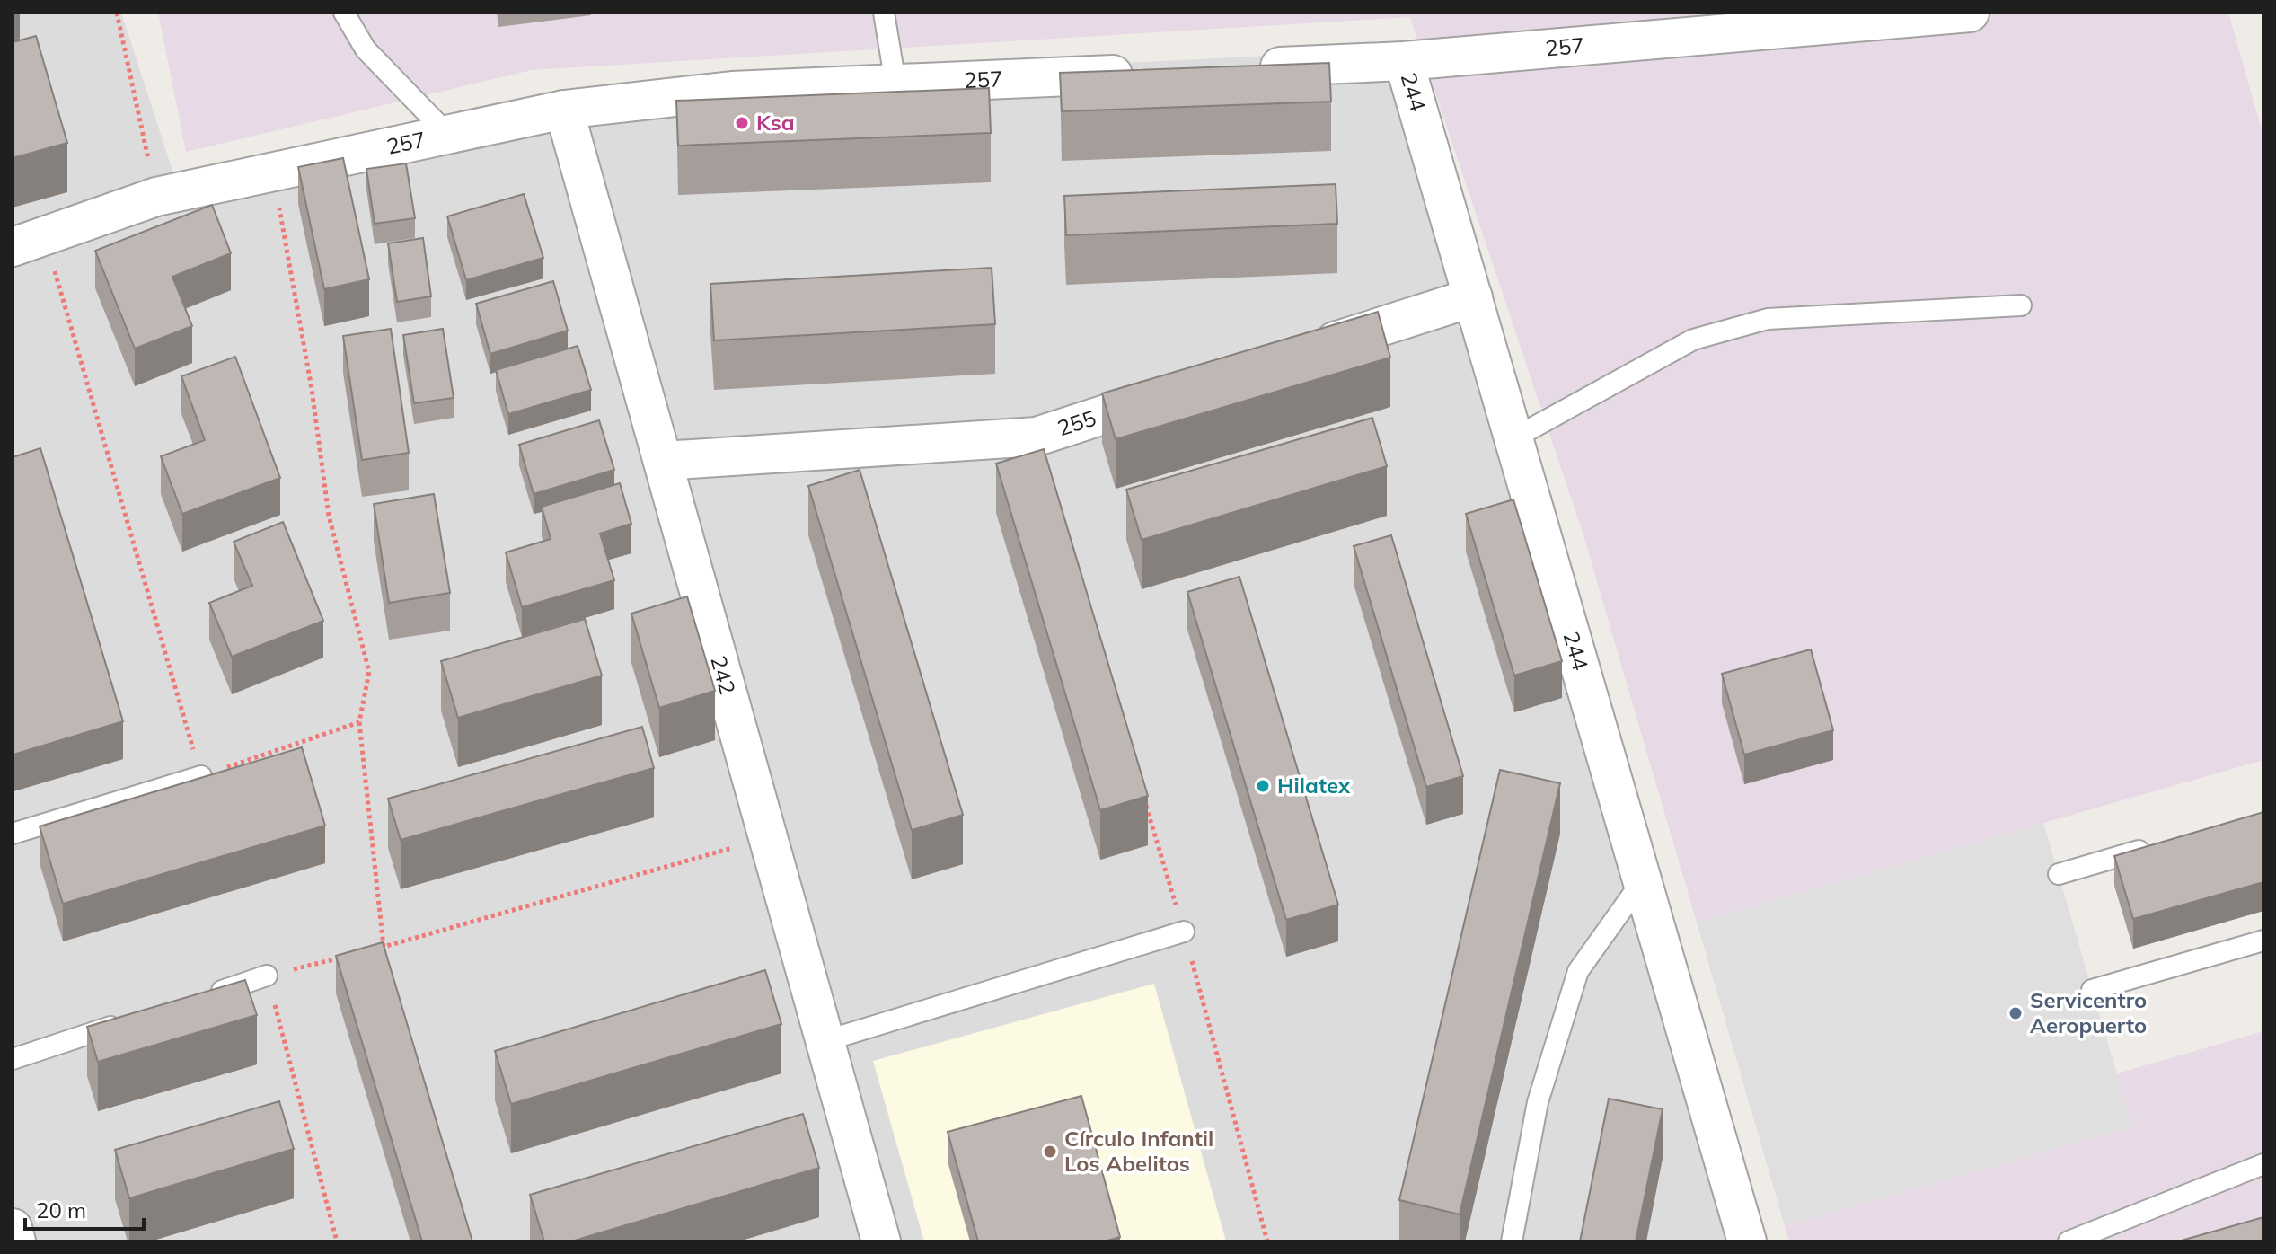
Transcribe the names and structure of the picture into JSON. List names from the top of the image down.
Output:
{
  "streets": {
    "street": [
      "257",
      "244",
      "255",
      "242"
    ]
  },
  "crossings": [
    ["257", "244"],
    ["257", "242"],
    ["255", "242"]
  ],
  "places": [
    "Ksa",
    "Hilatex",
    "Servicentro Aeropuerto",
    "Círculo Infantil Los Abelitos"
  ],
  "scale_bar": "20 m"
}
